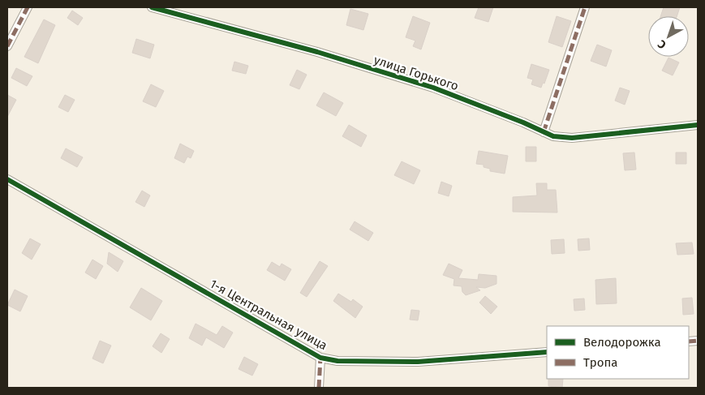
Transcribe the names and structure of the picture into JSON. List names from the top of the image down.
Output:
{
  "streets": {
    "street": ["улица Горького", "1-я Центральная улица"]
  },
  "legend": ["Велодорожка", "Тропа"],
  "north": "bottom left"
}
